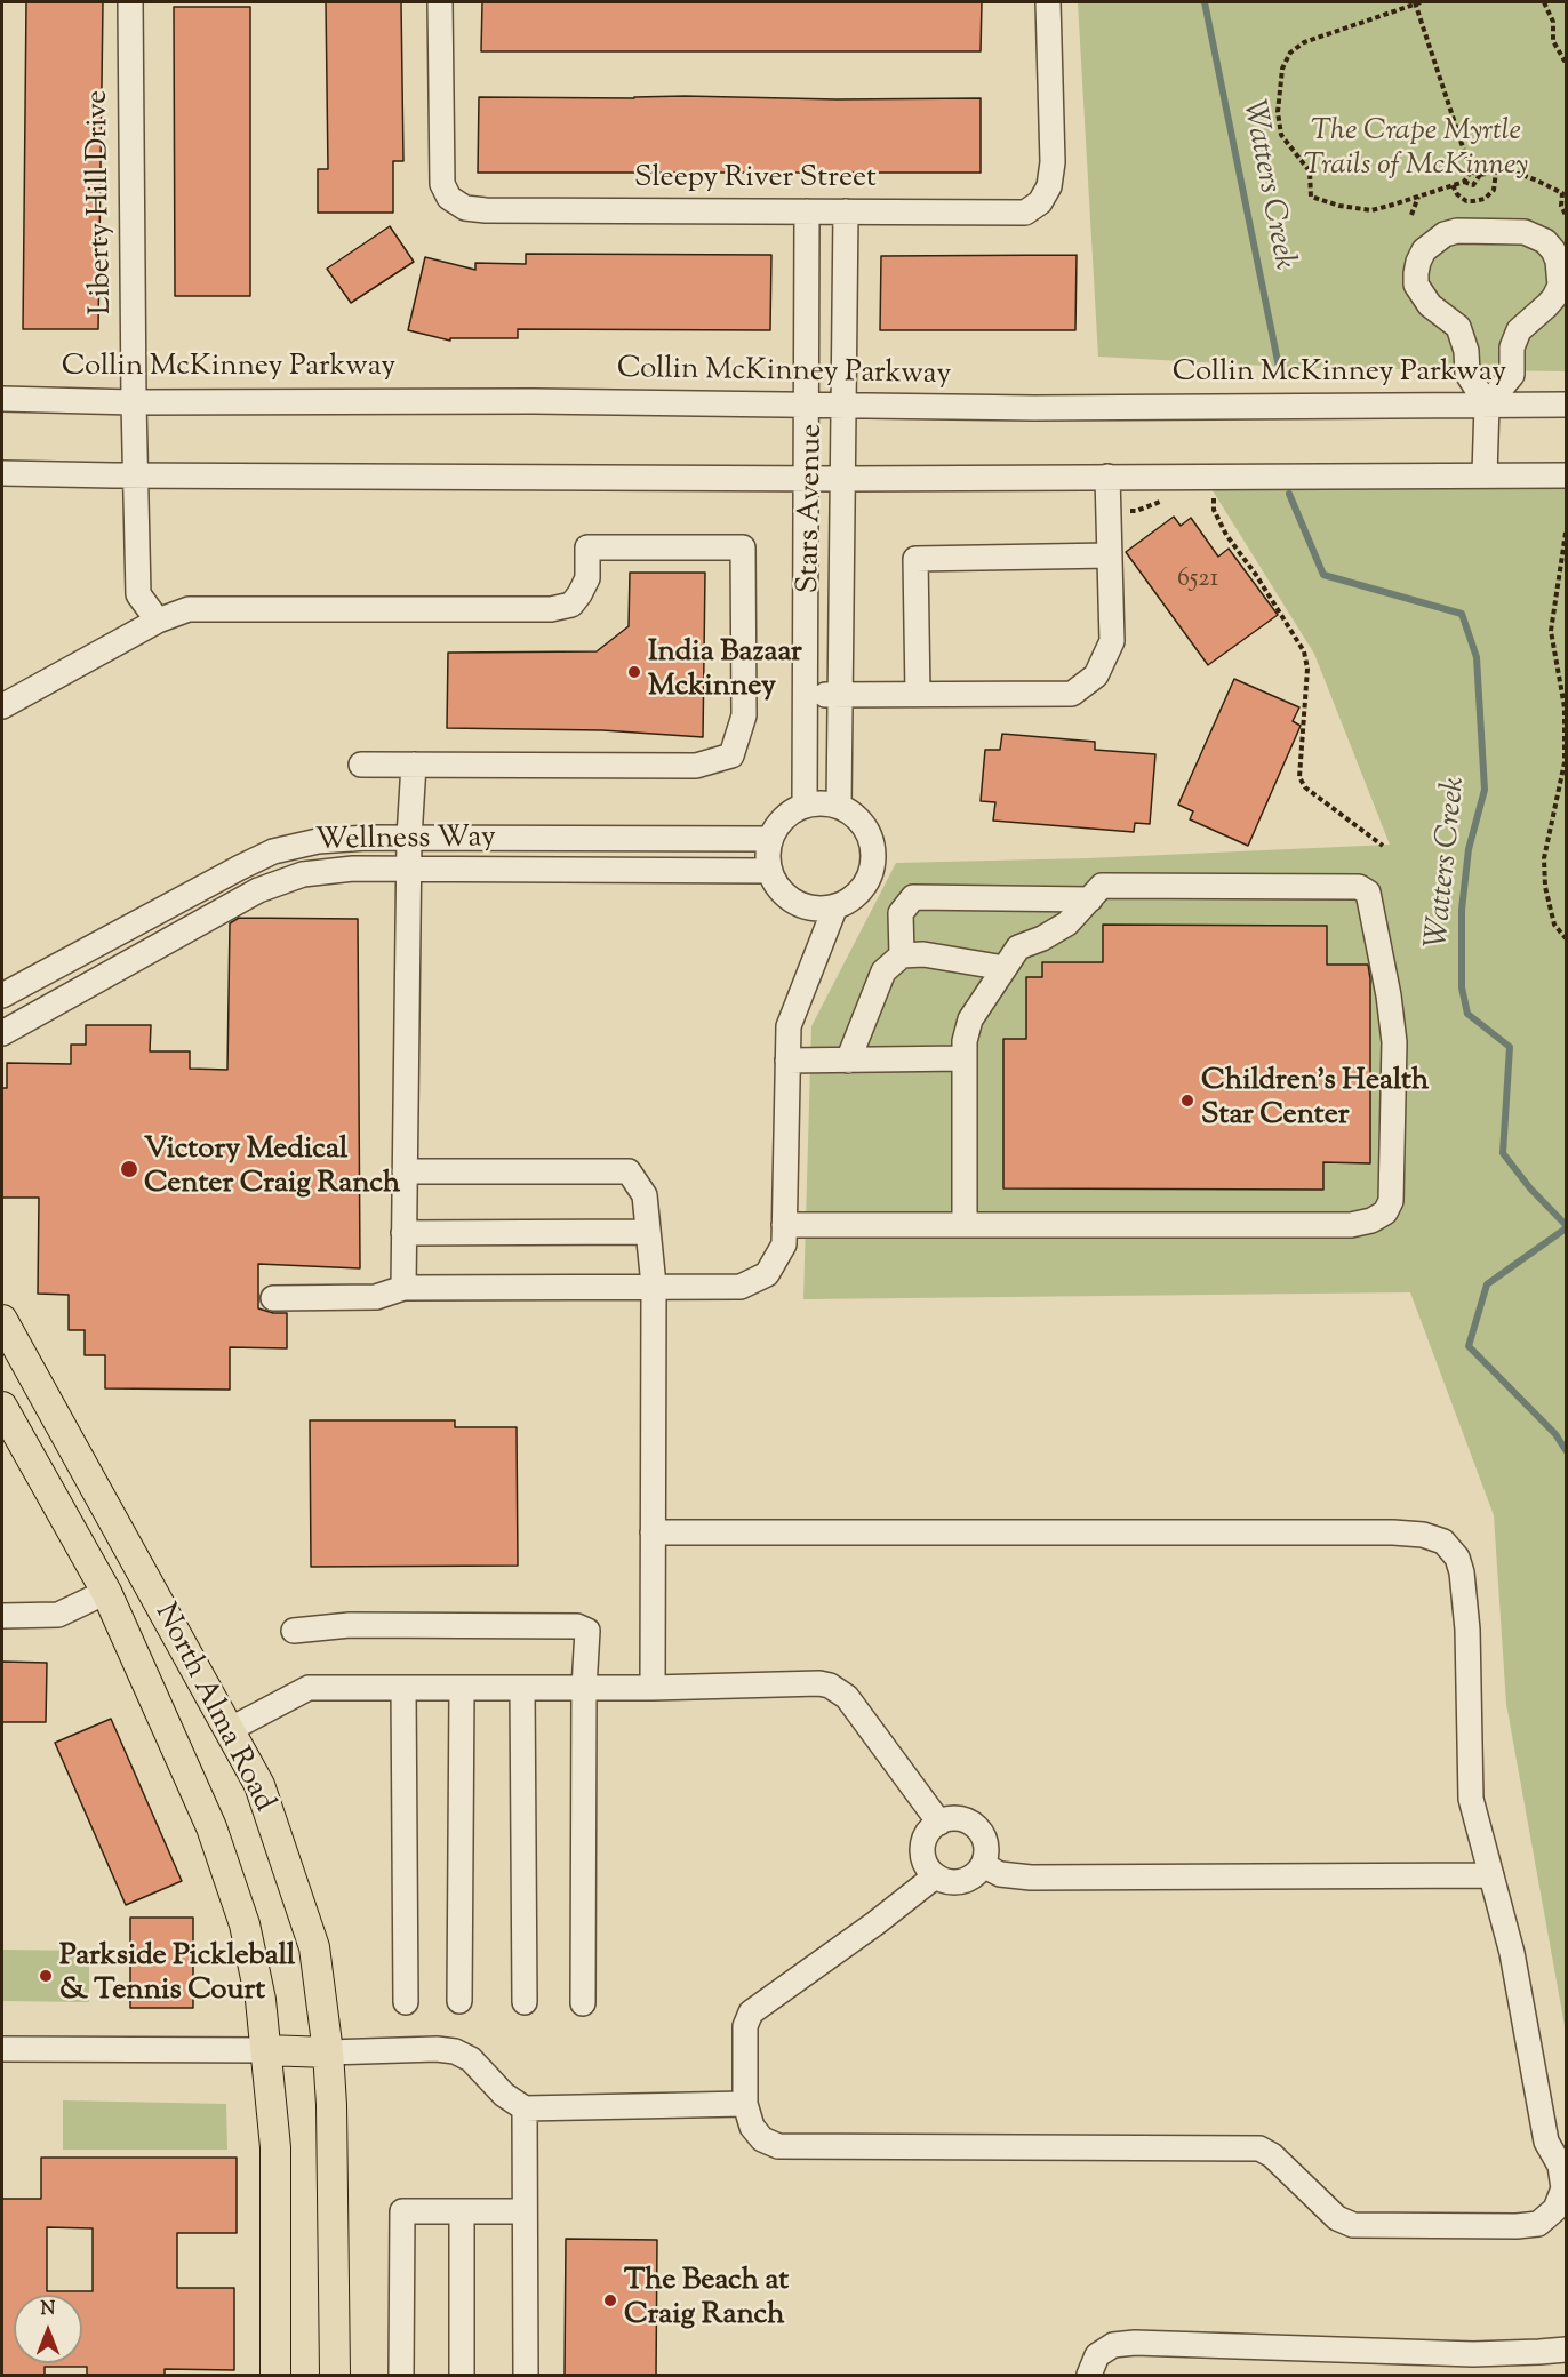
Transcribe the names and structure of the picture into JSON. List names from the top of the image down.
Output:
{
  "streets": {
    "main road": ["North Alma Road"],
    "street": [
      "Sleepy River Street",
      "Liberty Hill Drive",
      "Collin McKinney Parkway",
      "Stars Avenue",
      "Wellness Way"
    ]
  },
  "crossings": [
    ["Sleepy River Street", "Stars Avenue"],
    ["Liberty Hill Drive", "Collin McKinney Parkway"],
    ["Collin McKinney Parkway", "Stars Avenue"],
    ["Stars Avenue", "Wellness Way"]
  ],
  "water": ["Watters Creek"],
  "parks": ["The Crape Myrtle Trails of McKinney"],
  "places": [
    "India Bazaar Mckinney",
    "Children's Health Star Center",
    "Victory Medical Center Craig Ranch",
    "Parkside Pickleball & Tennis Court",
    "The Beach at Craig Ranch"
  ],
  "house_numbers": ["6521"],
  "north": "top"
}
